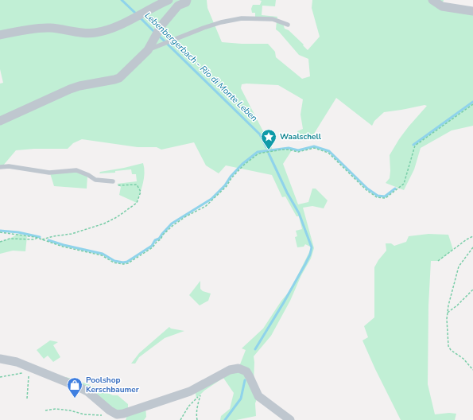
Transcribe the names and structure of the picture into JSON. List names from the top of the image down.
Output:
{
  "water": ["Lebenbergerbach - Rio di Monte Leben"],
  "places": {
    "place": ["Waalschell"],
    "shop": ["Poolshop Kerschbaumer"]
  }
}
